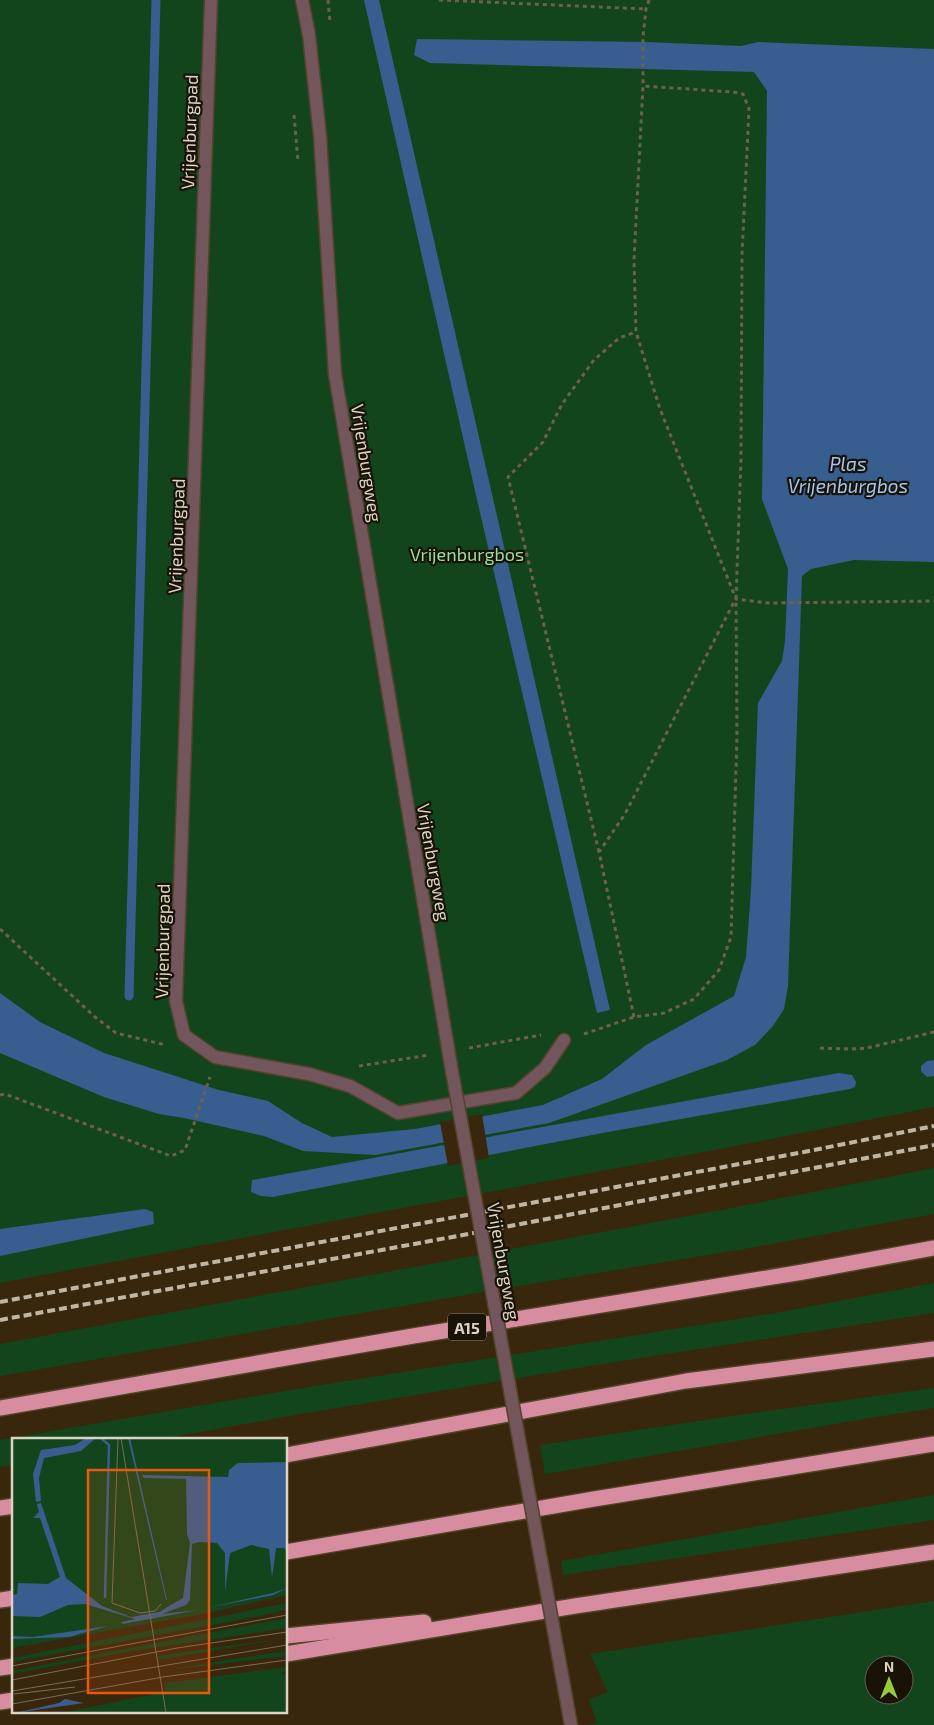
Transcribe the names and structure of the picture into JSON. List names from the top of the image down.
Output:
{
  "streets": {
    "highway": ["A15"],
    "street": ["Vrijenburgpad", "Vrijenburgweg"]
  },
  "water": ["Plas Vrijenburgbos"],
  "parks": ["Vrijenburgbos"],
  "north": "top"
}
